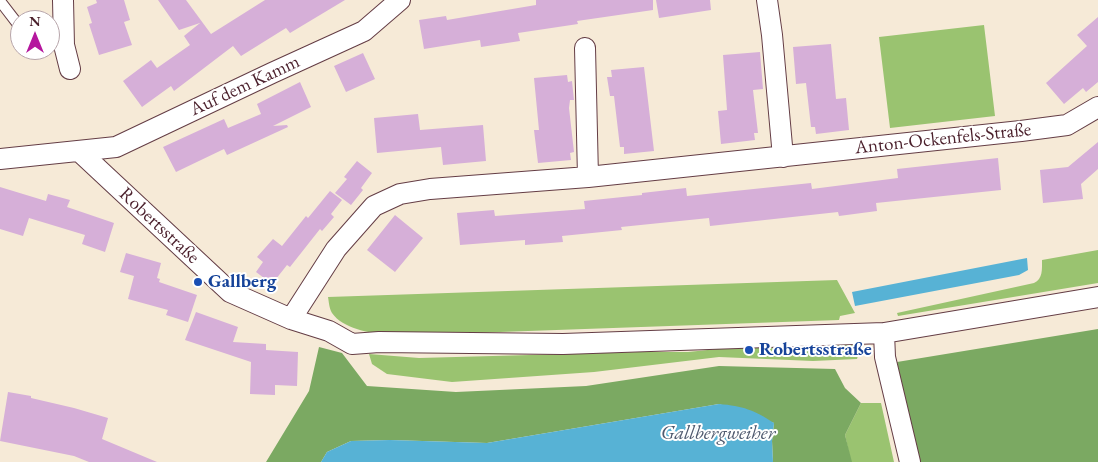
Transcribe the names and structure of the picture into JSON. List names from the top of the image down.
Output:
{
  "streets": {
    "street": ["Auf dem Kamm", "Anton-Ockenfels-Straße", "Robertsstraße"]
  },
  "crossings": [
    ["Auf dem Kamm", "Robertsstraße"],
    ["Anton-Ockenfels-Straße", "Robertsstraße"]
  ],
  "water": ["Gallbergweiher"],
  "places": ["Gallberg", "Robertsstraße"],
  "north": "top"
}
